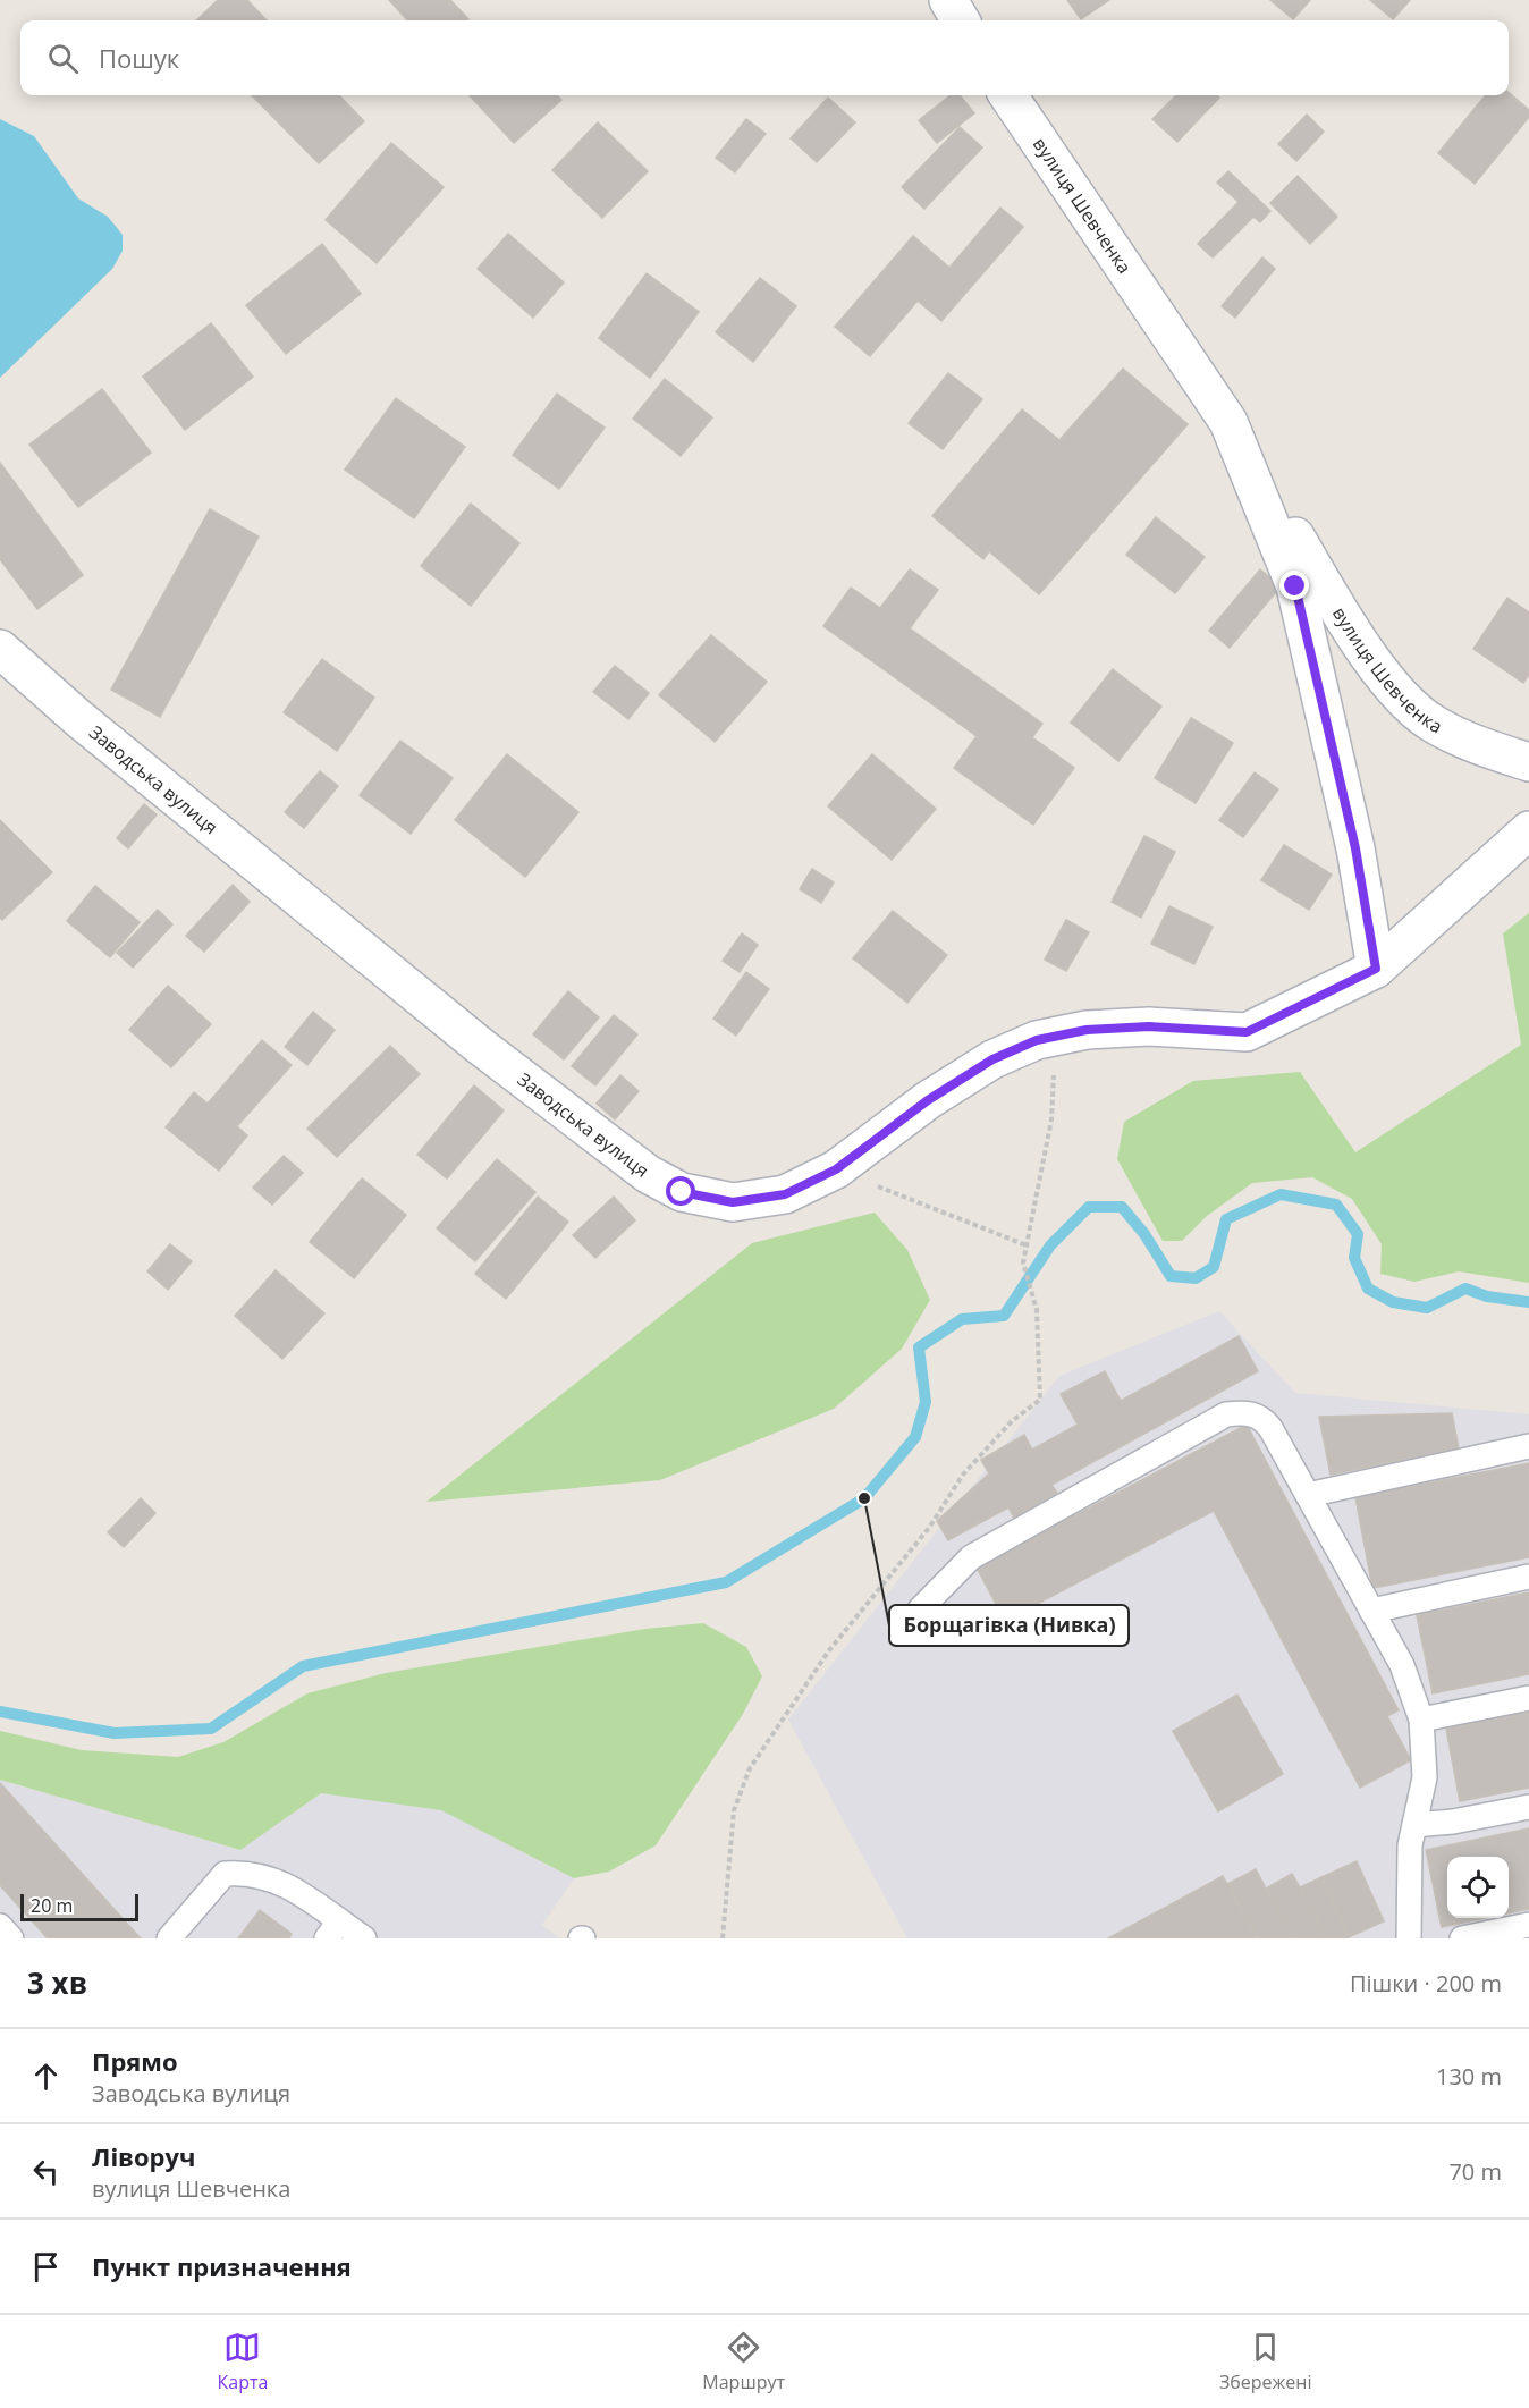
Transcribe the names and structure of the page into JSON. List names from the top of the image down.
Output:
{
  "streets": {
    "street": ["вулиця Шевченка", "Заводська вулиця"]
  },
  "crossings": [
    ["вулиця Шевченка", "Заводська вулиця"]
  ],
  "places": ["Борщагівка (Нивка)"],
  "scale_bar": "20 m",
  "page": {
    "search": "Пошук",
    "scale": "20 m",
    "heading": ["3 хв", "Пішки · 200 m"],
    "list": [
      ["Прямо", "Заводська вулиця", "130 m"],
      ["Ліворуч", "вулиця Шевченка", "70 m"],
      "Пункт призначення"
    ],
    "nav": ["Карта", "Маршрут", "Збережені"]
  }
}
